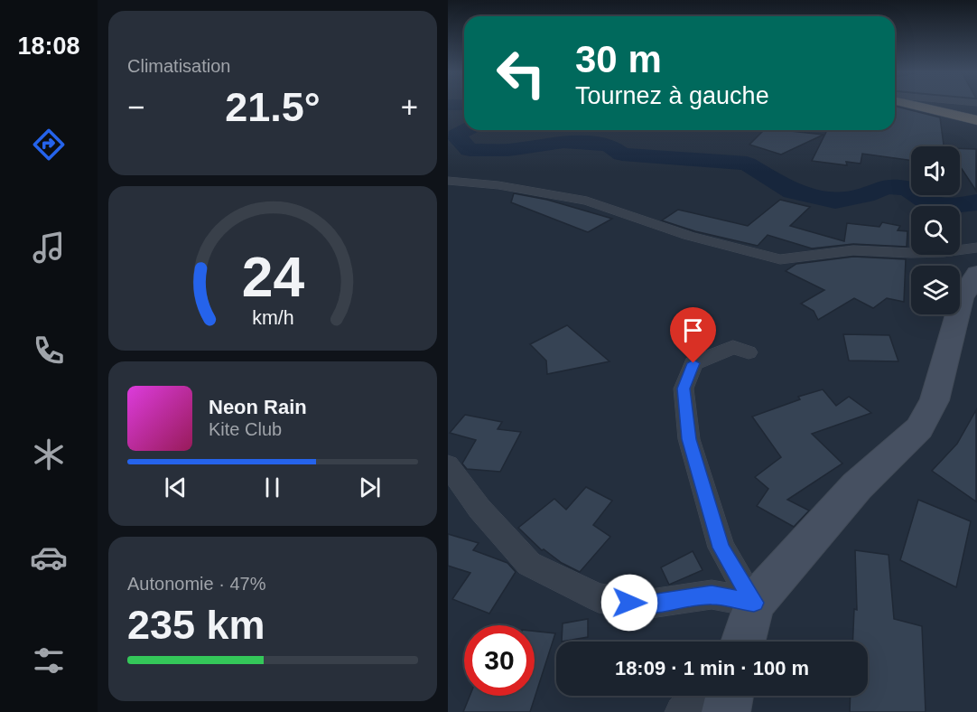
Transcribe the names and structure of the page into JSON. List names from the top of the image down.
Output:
{
  "page": {
    "tabs": "18:08",
    "tile": [
      "Climatisation",
      ["Autonomie · 47%", "235 km"]
    ],
    "turn": ["30 m", "Tournez à gauche"],
    "heat": ["−", "21.5°", "+"],
    "song": ["Neon Rain", "Kite Club"],
    "limit": "30",
    "trip": "18:09 · 1 min · 100 m",
    "gauge": ["24", "km/h"]
  }
}
